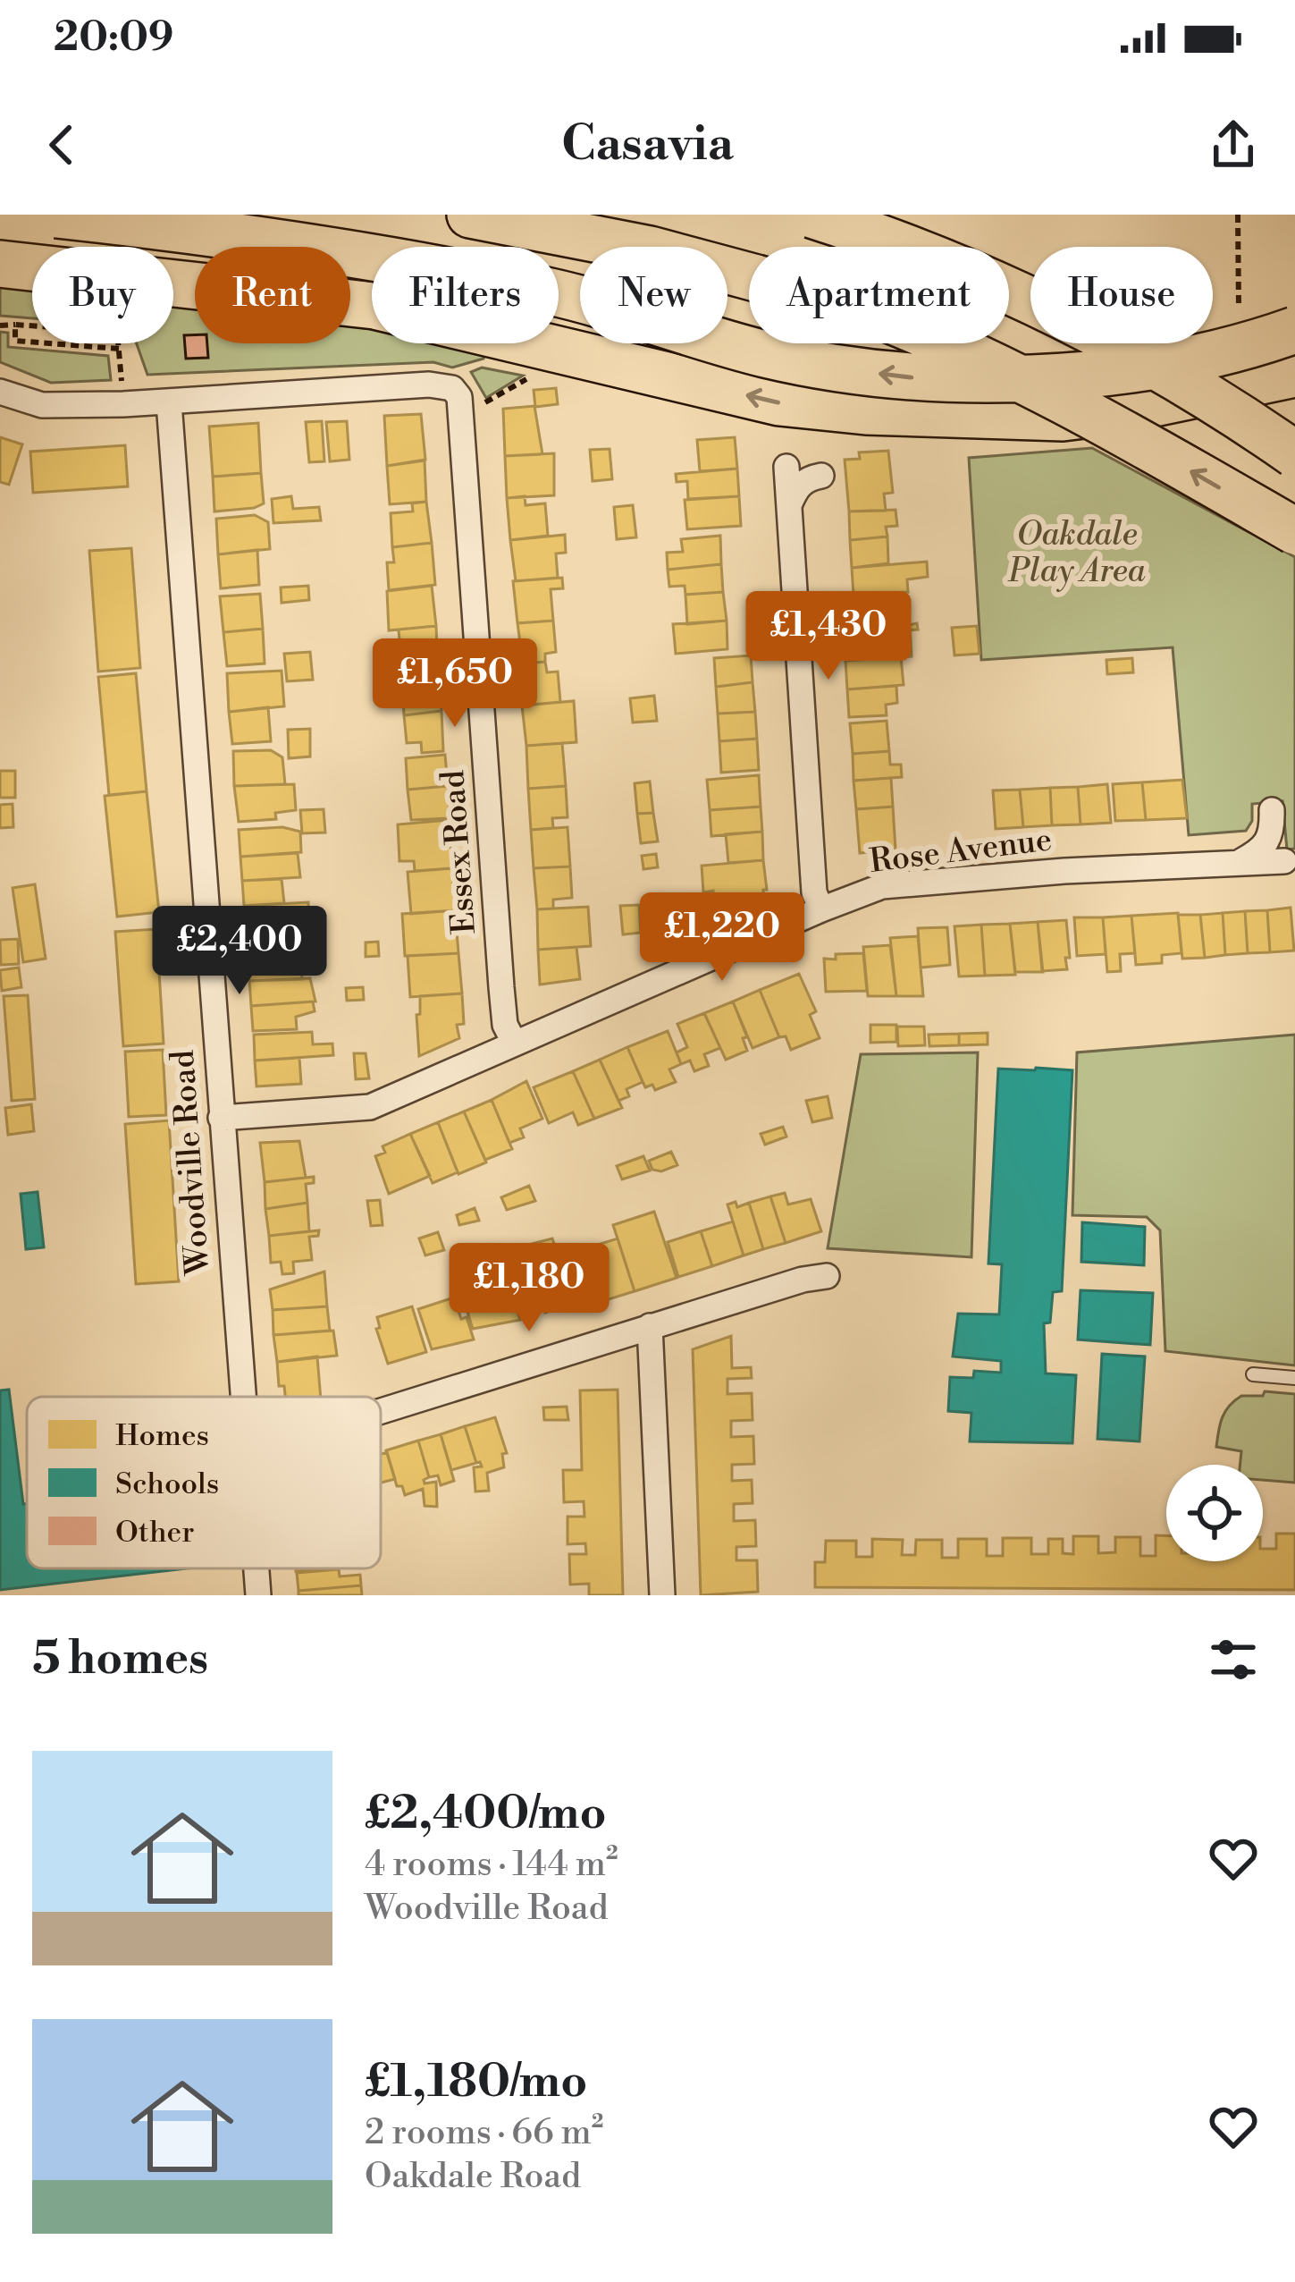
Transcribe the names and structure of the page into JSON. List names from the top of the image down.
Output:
{
  "streets": {
    "street": ["Rose Avenue", "Essex Road", "Woodville Road"]
  },
  "crossings": [
    ["Rose Avenue", "Essex Road"],
    ["Rose Avenue", "Woodville Road"]
  ],
  "parks": ["Oakdale Play Area"],
  "legend": ["Homes", "Schools", "Other"],
  "page": {
    "status": "20:09",
    "header": "Casavia",
    "chip": [
      "Buy",
      "Rent",
      "Filters",
      "New",
      "Apartment",
      "House"
    ],
    "price": [
      "£1,430",
      "£1,650",
      "£1,220",
      "£2,400",
      "£1,180"
    ],
    "heading": "5 homes",
    "list": [
      {
        "name": "£2,400/mo",
        "note": "4 rooms · 144 m² · Woodville Road"
      },
      {
        "name": "£1,180/mo",
        "note": "2 rooms · 66 m² · Oakdale Road"
      }
    ]
  }
}
